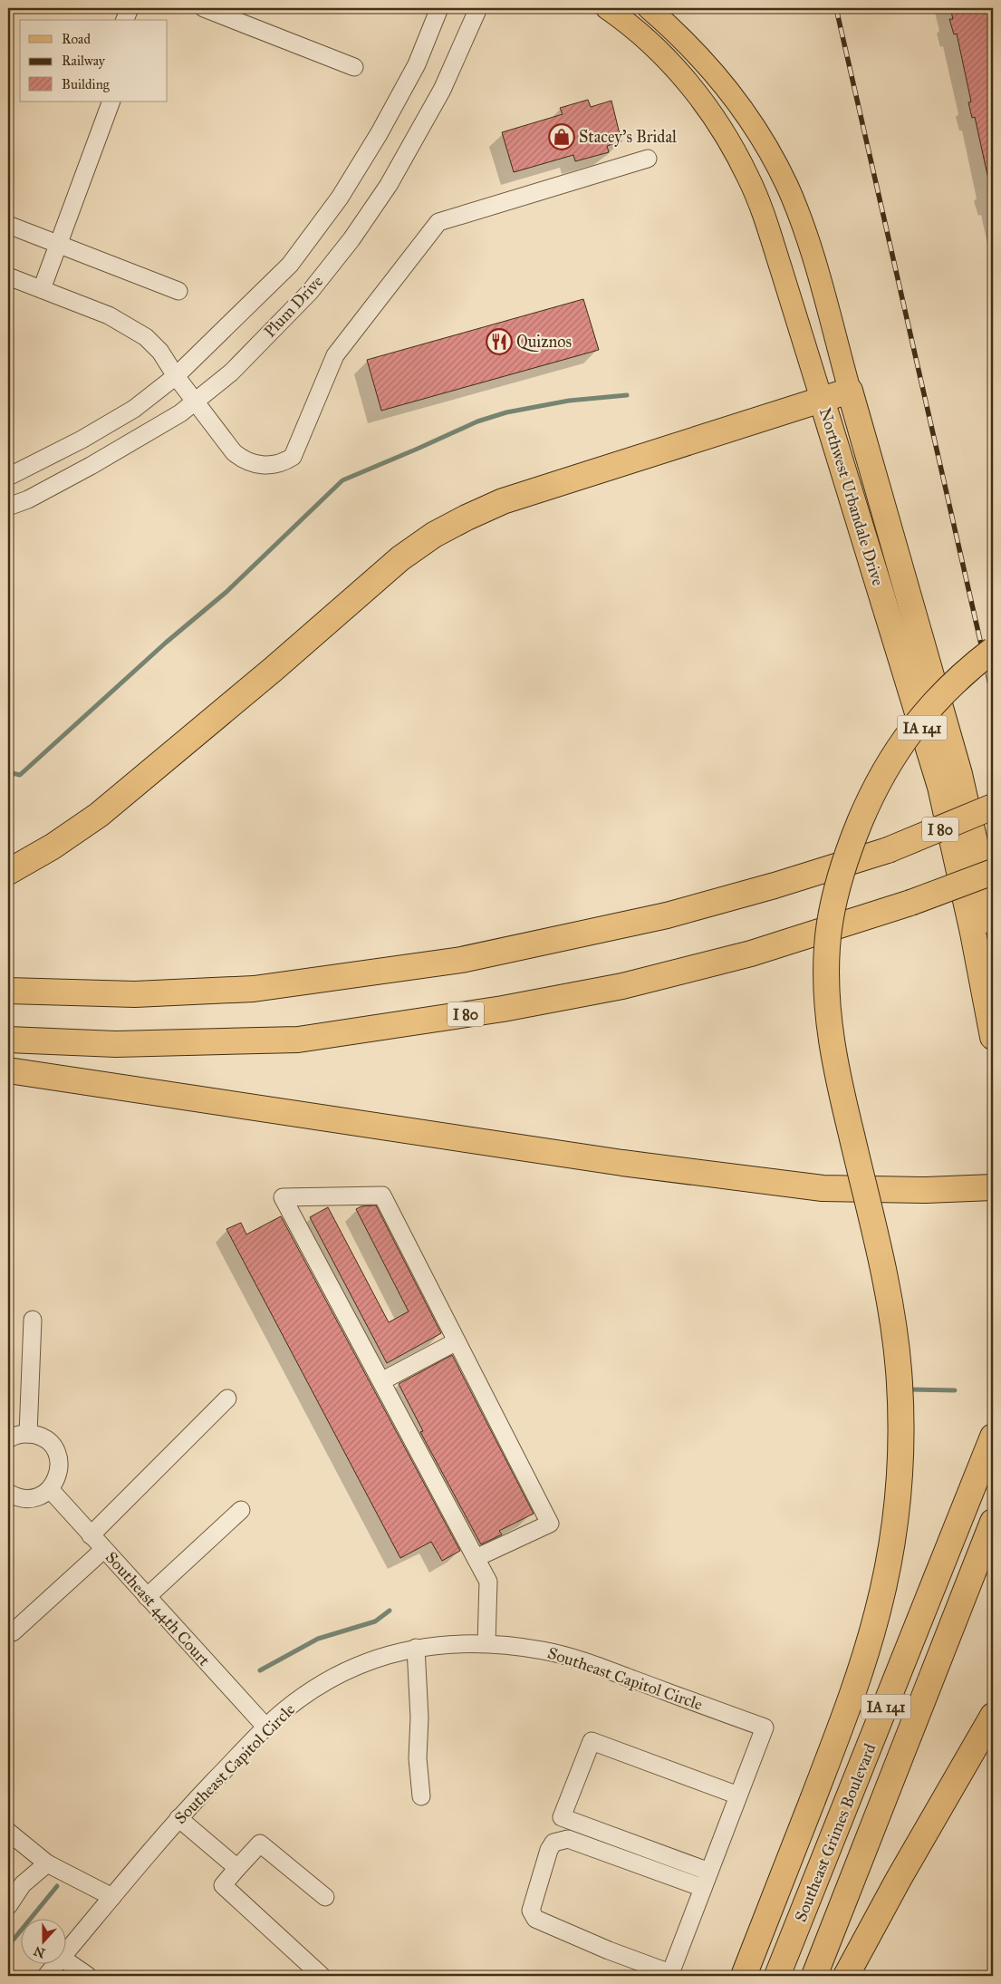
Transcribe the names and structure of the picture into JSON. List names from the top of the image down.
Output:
{
  "streets": {
    "highway": [
      "Northwest Urbandale Drive",
      "IA 141",
      "I 80",
      "Southeast Grimes Boulevard"
    ],
    "street": ["Plum Drive", "Southeast 44th Court", "Southeast Capitol Circle"]
  },
  "crossings": [
    ["Southeast 44th Court", "Southeast Capitol Circle"]
  ],
  "places": {
    "shop": ["Stacey's Bridal"],
    "restaurant": ["Quiznos"]
  },
  "legend": ["Road", "Railway", "Building"],
  "north": "bottom"
}
